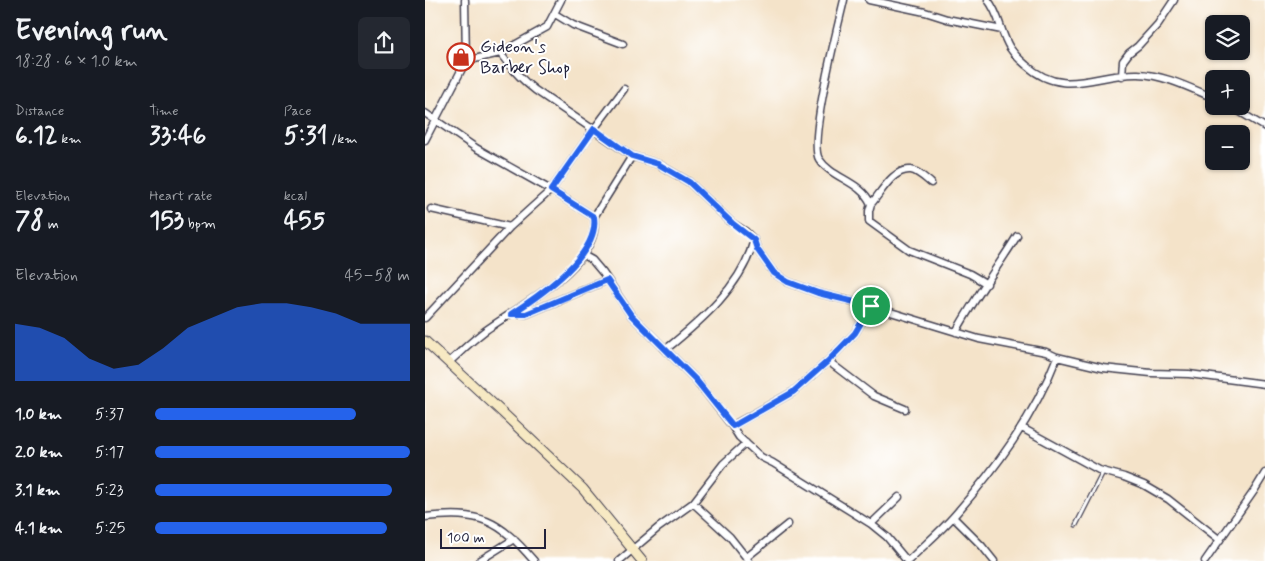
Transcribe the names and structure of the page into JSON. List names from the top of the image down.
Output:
{
  "places": {
    "shop": ["Gideon's Barber Shop"]
  },
  "scale_bar": "100 m",
  "page": {
    "heading": ["Evening run", "18:28 · 6 × 1.0 km"],
    "map_buttons": ["+", "−"],
    "stats": [
      ["Distance", "6.12 km"],
      ["Time", "33:46"],
      ["Pace", "5:31 /km"],
      ["Elevation", "78 m"],
      ["Heart rate", "153 bpm"],
      ["kcal", "455"]
    ],
    "chart": ["Elevation", "45–58 m"],
    "list": [
      {
        "name": "1.0 km",
        "note": "5:37"
      },
      {
        "name": "2.0 km",
        "note": "5:17"
      },
      {
        "name": "3.1 km",
        "note": "5:23"
      },
      {
        "name": "4.1 km",
        "note": "5:25"
      }
    ],
    "scale": "100 m"
  }
}
